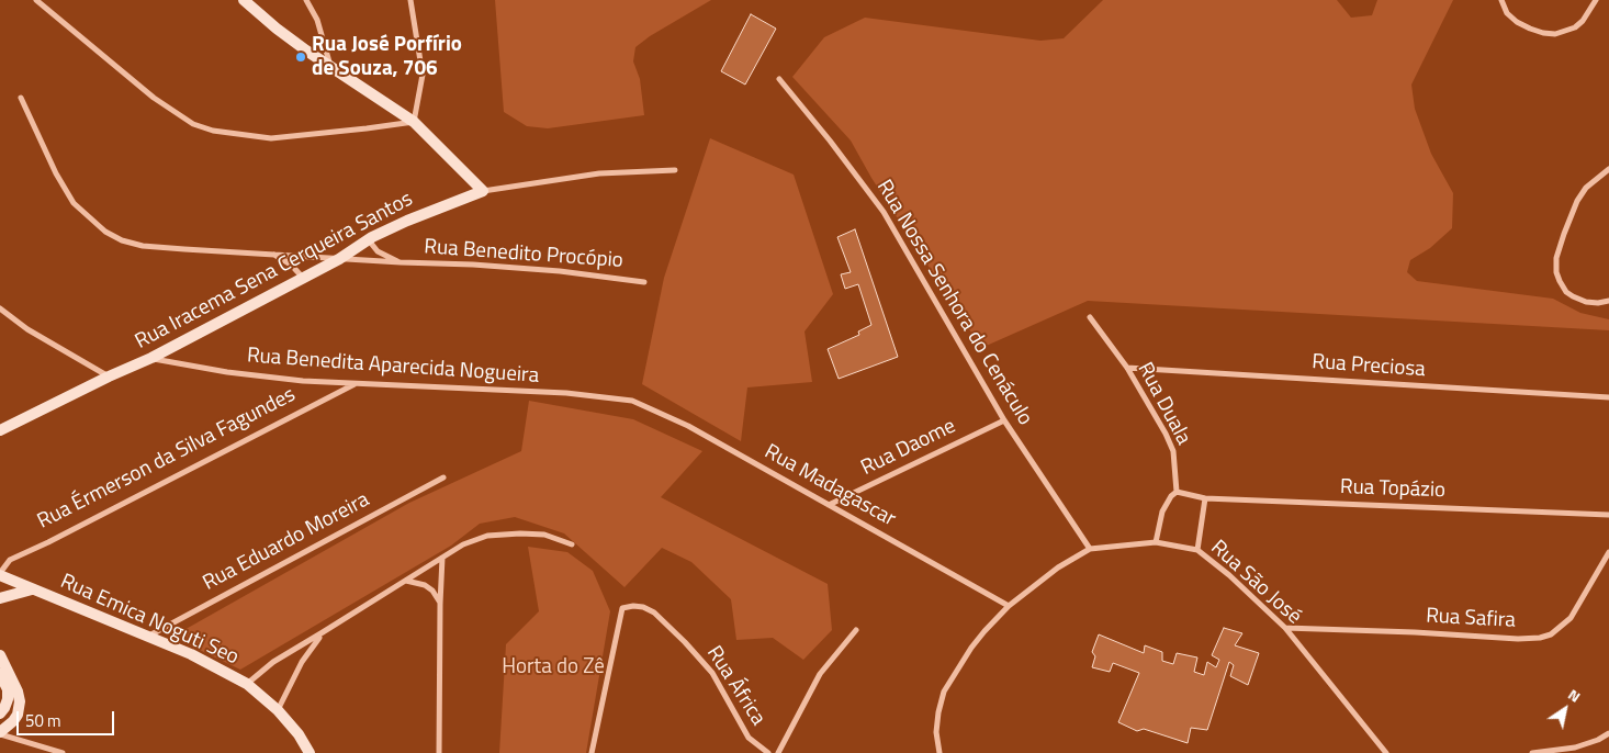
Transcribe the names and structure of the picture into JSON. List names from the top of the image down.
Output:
{
  "streets": {
    "main road": ["Rua Iracema Sena Cerqueira Santos", "Rua Emica Noguti Seo"],
    "street": [
      "Rua Benedito Procópio",
      "Rua Nossa Senhora do Cenáculo",
      "Rua Benedita Aparecida Nogueira",
      "Rua Preciosa",
      "Rua Duala",
      "Rua Daome",
      "Rua Érmerson da Silva Fagundes",
      "Rua Madagascar",
      "Rua Topázio",
      "Rua Eduardo Moreira",
      "Rua São José",
      "Rua Safira",
      "Rua África"
    ]
  },
  "crossings": [
    ["Rua Benedito Procópio", "Rua Iracema Sena Cerqueira Santos"],
    ["Rua Iracema Sena Cerqueira Santos", "Rua Benedita Aparecida Nogueira"],
    ["Rua Nossa Senhora do Cenáculo", "Rua Daome"],
    ["Rua Nossa Senhora do Cenáculo", "Rua São José"],
    ["Rua Benedita Aparecida Nogueira", "Rua Érmerson da Silva Fagundes"],
    ["Rua Benedita Aparecida Nogueira", "Rua Madagascar"],
    ["Rua Preciosa", "Rua Duala"],
    ["Rua Duala", "Rua Topázio"],
    ["Rua Daome", "Rua Madagascar"],
    ["Rua Érmerson da Silva Fagundes", "Rua Emica Noguti Seo"],
    ["Rua Madagascar", "Rua São José"],
    ["Rua Eduardo Moreira", "Rua Emica Noguti Seo"],
    ["Rua São José", "Rua Safira"]
  ],
  "parks": ["Horta do Zê"],
  "places": ["Rua José Porfírio de Souza, 706"],
  "scale_bar": "50 m",
  "north": "top right"
}
